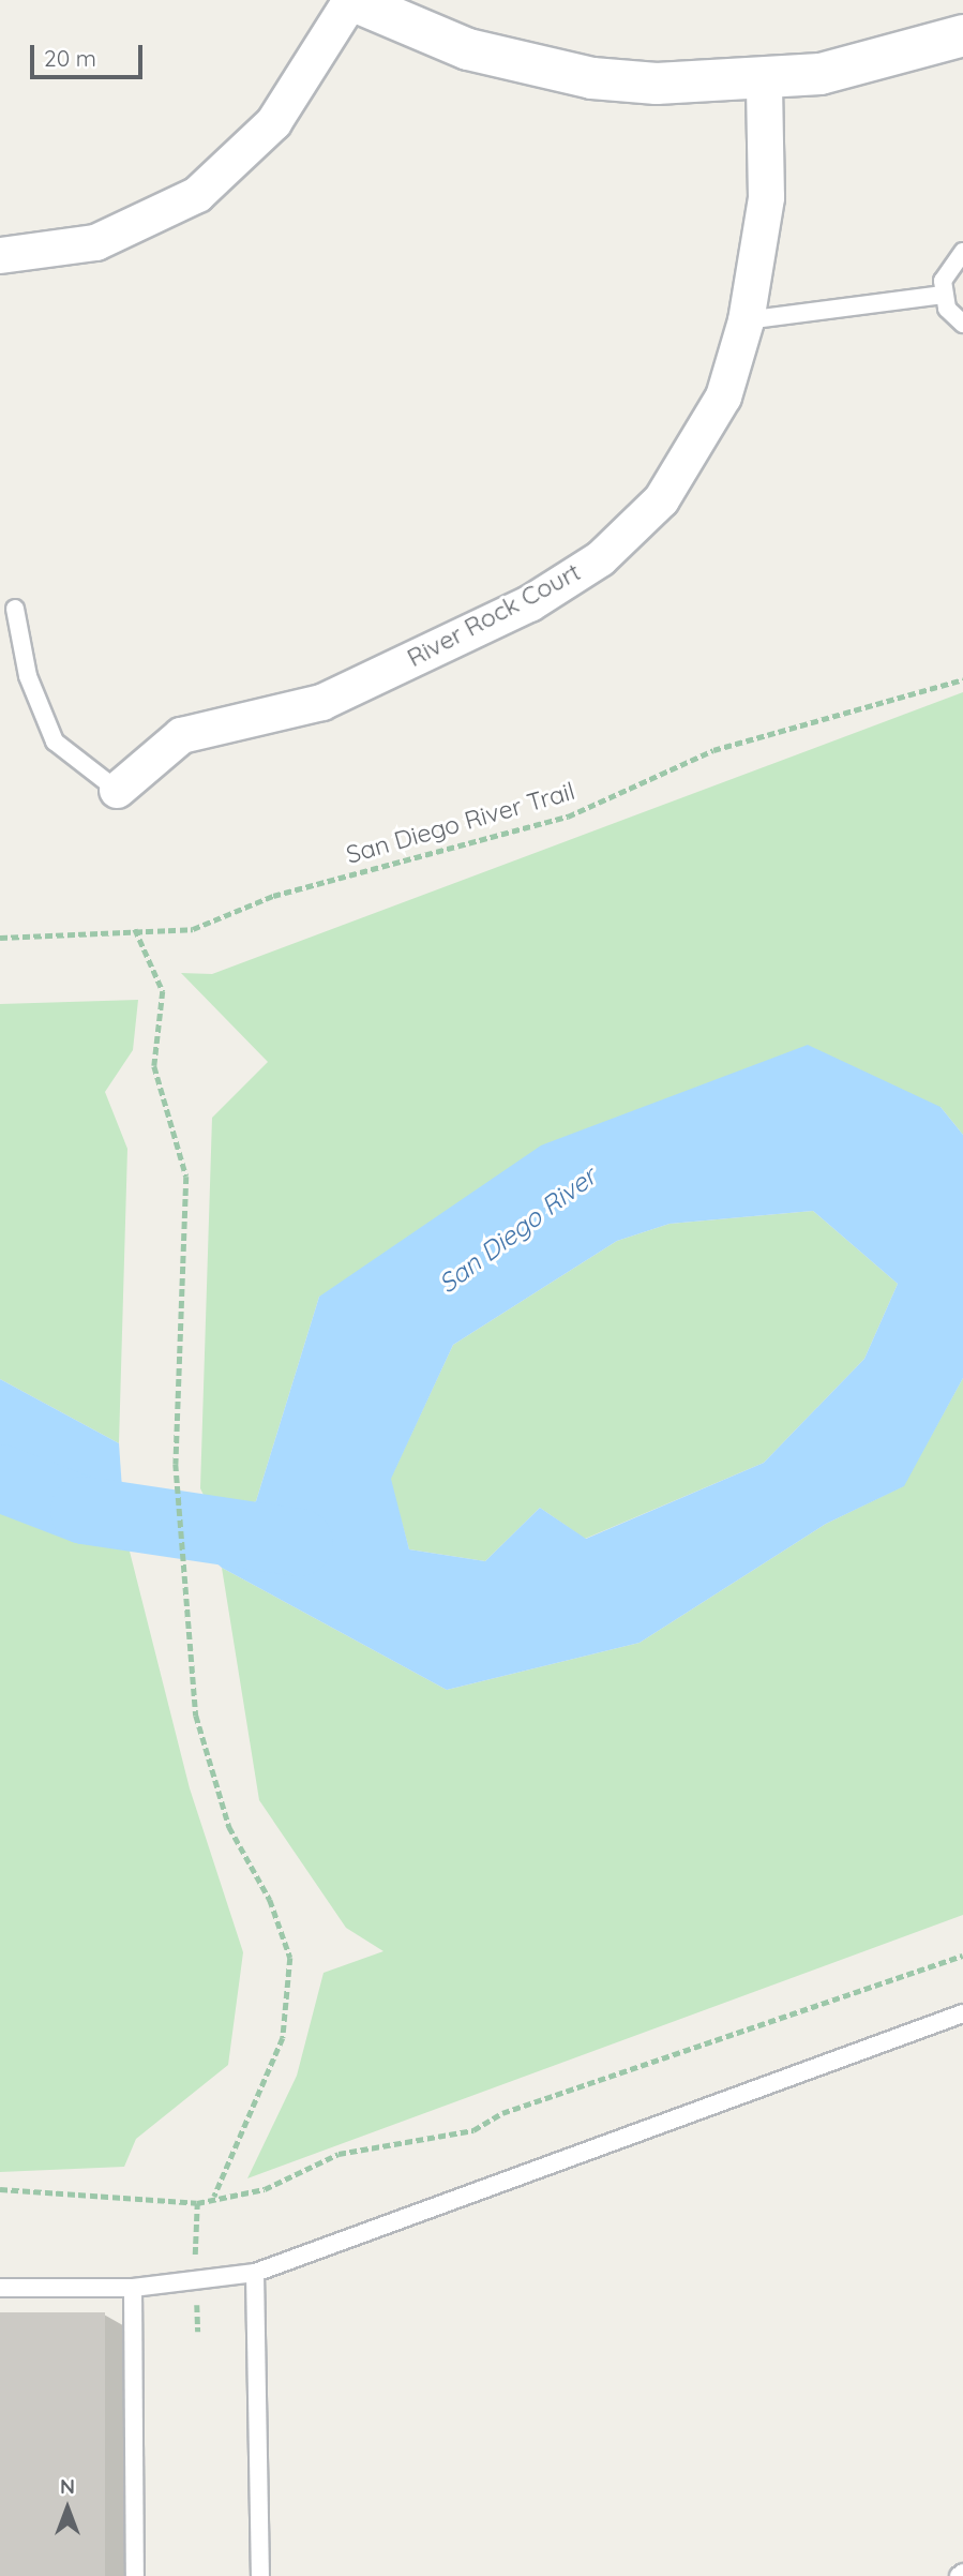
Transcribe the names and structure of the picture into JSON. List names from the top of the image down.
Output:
{
  "streets": {
    "street": ["River Rock Court"],
    "path": ["San Diego River Trail"]
  },
  "water": ["San Diego River"],
  "scale_bar": "20 m",
  "north": "top"
}
